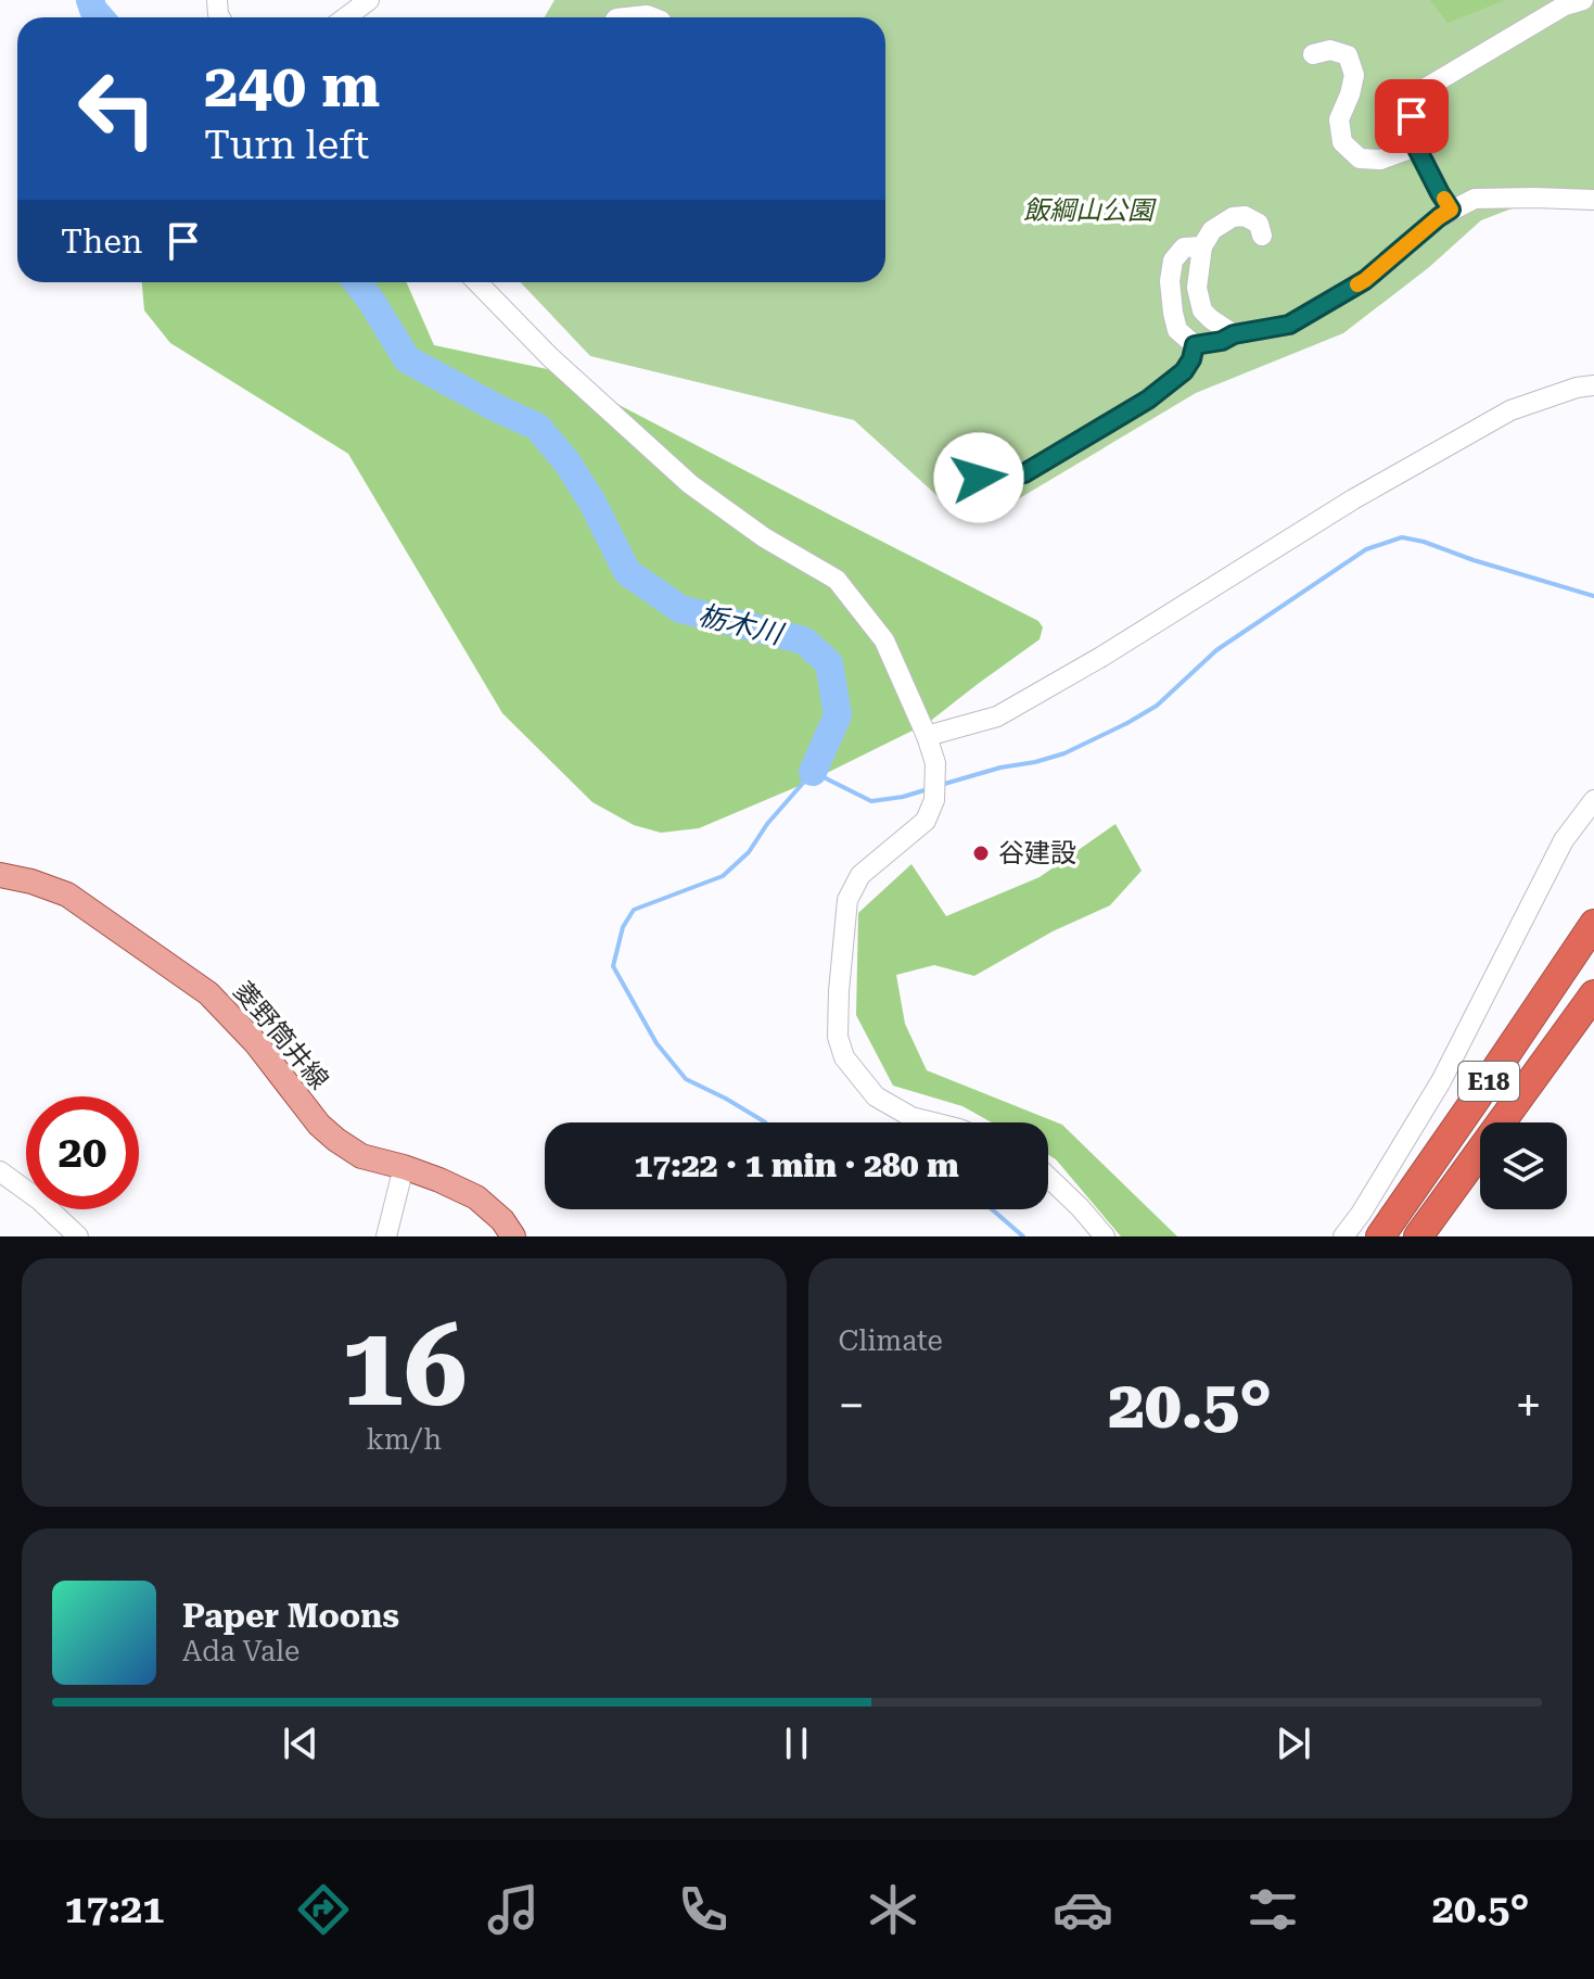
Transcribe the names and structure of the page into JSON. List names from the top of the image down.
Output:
{
  "streets": {
    "highway": ["E18"],
    "main road": ["菱野筒井線"]
  },
  "water": ["栃木川"],
  "parks": ["飯綱山公園"],
  "places": ["谷建設"],
  "page": {
    "turn": ["240 m", "Turn left"],
    "then": "Then",
    "limit": "20",
    "trip": "17:22 · 1 min · 280 m",
    "tile": [
      ["16", "km/h"],
      "Climate"
    ],
    "heat": ["−", "20.5°", "+"],
    "song": ["Paper Moons", "Ada Vale"],
    "tabs": ["17:21", "20.5°"]
  }
}
